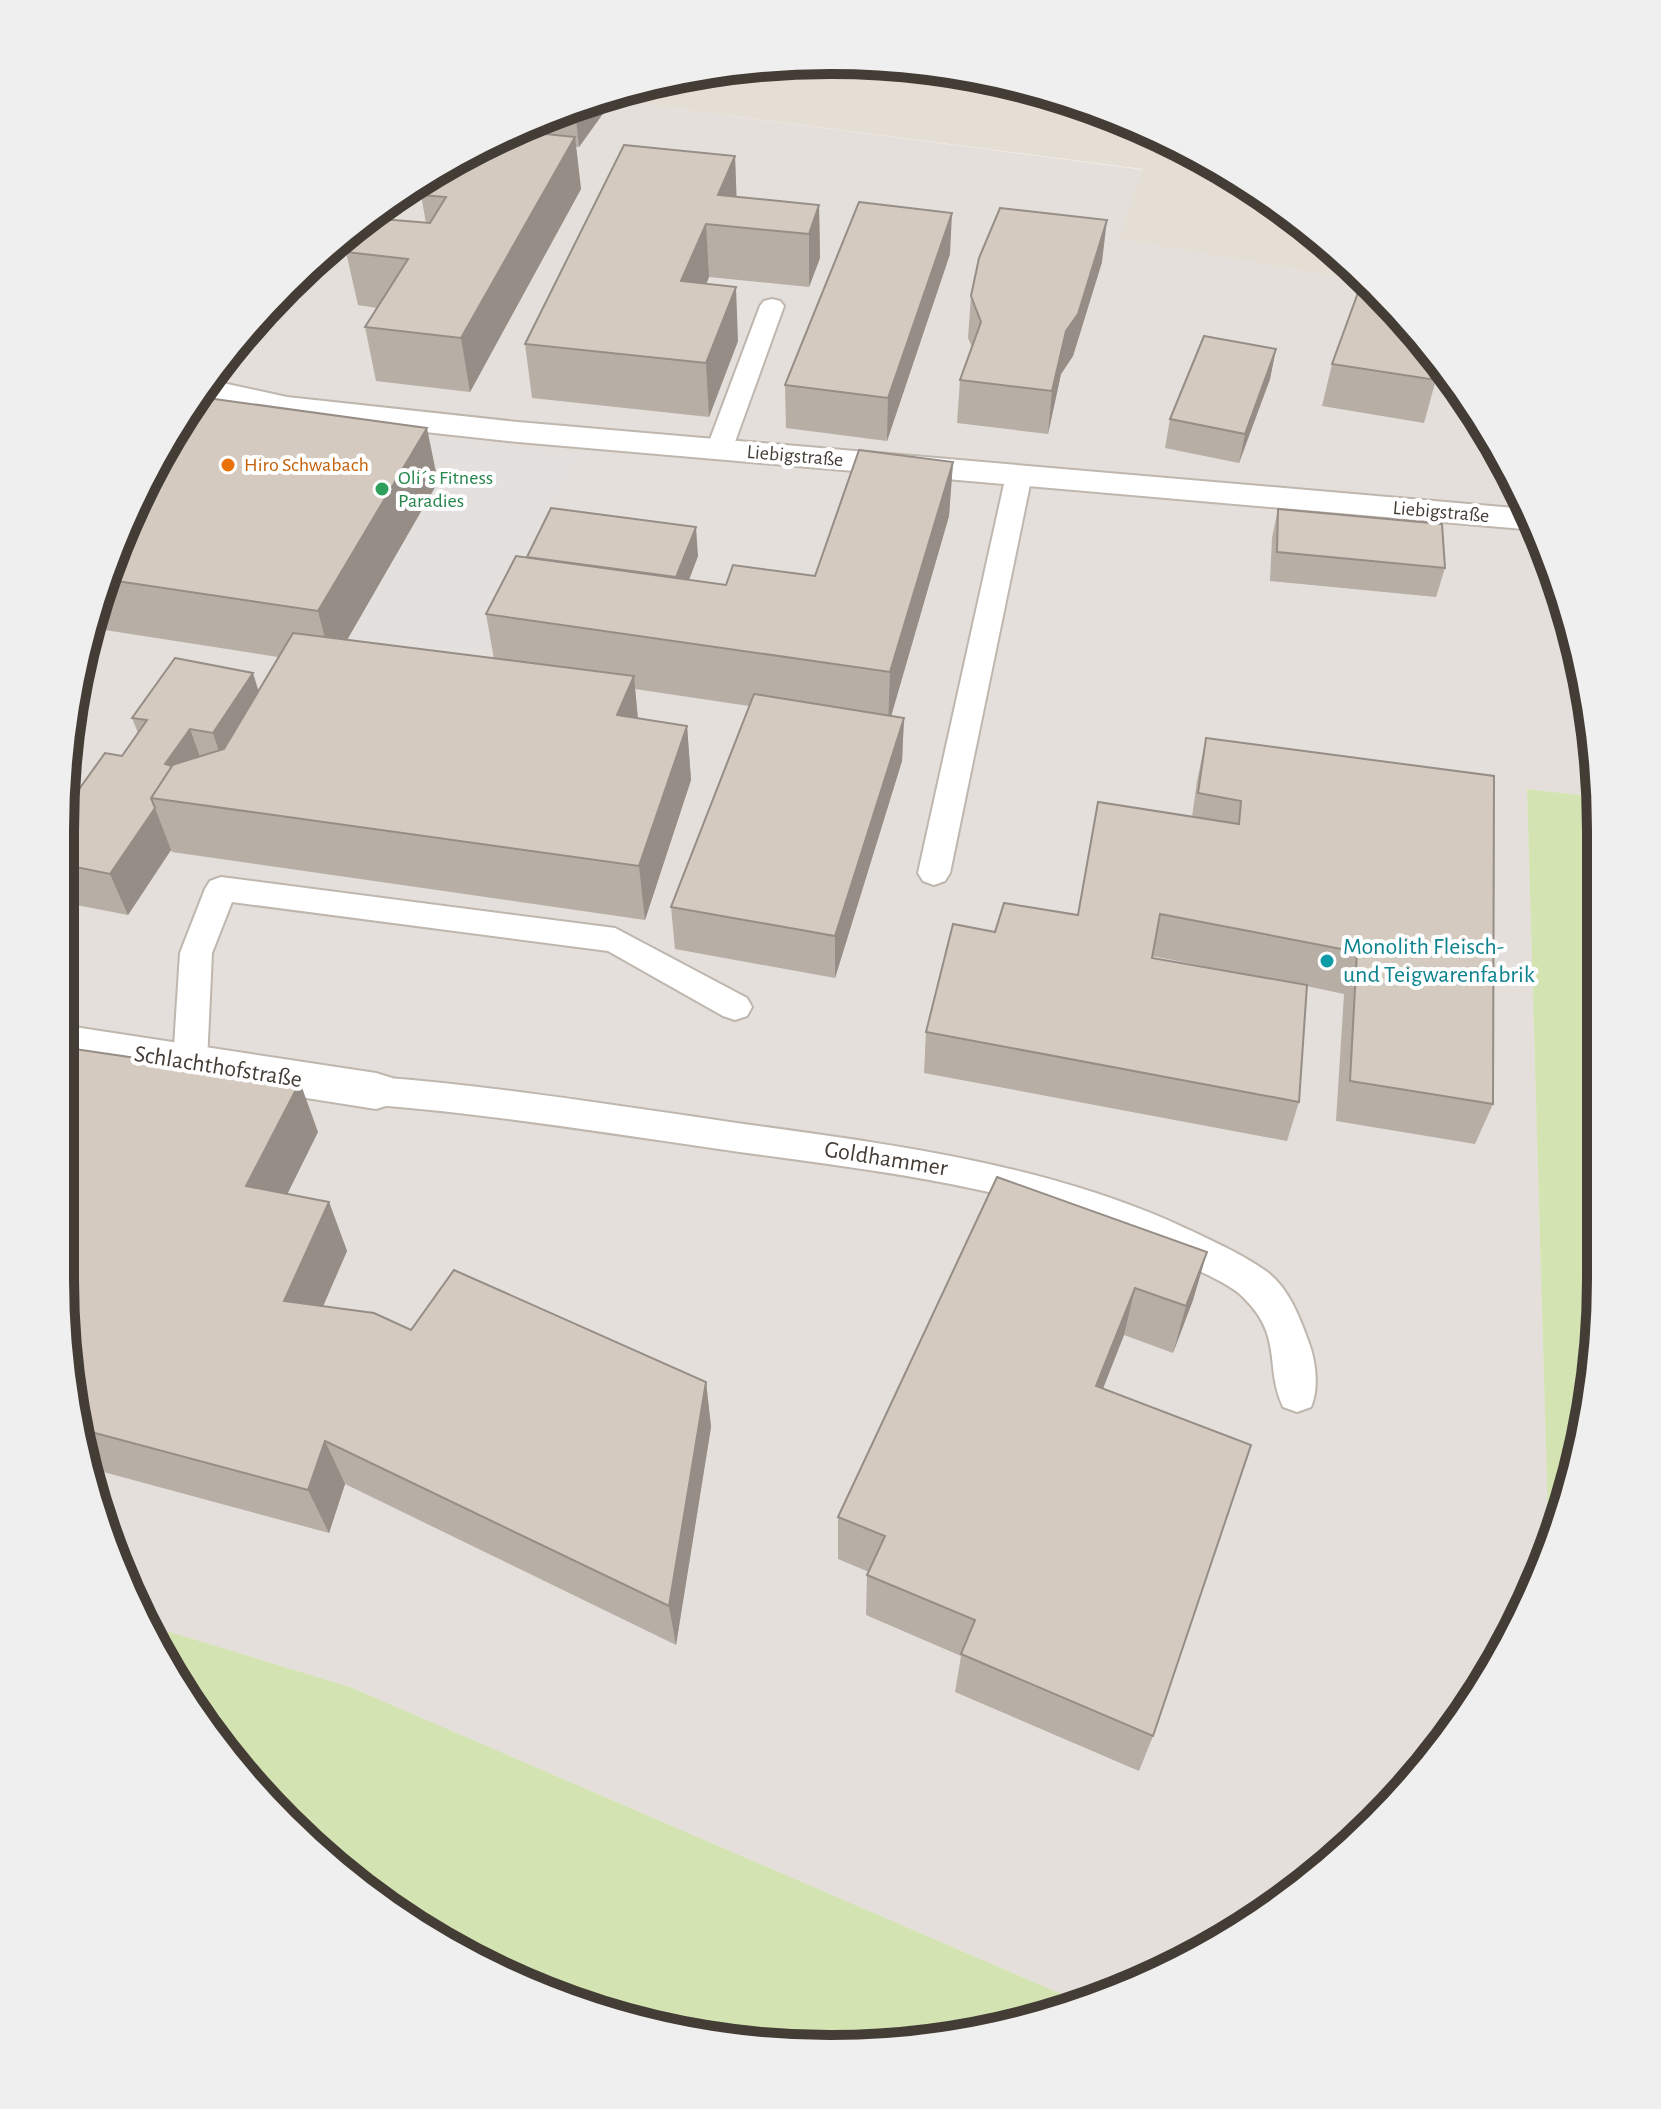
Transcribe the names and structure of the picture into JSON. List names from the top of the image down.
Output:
{
  "streets": {
    "street": ["Liebigstraße", "Schlachthofstraße"],
    "lane": ["Goldhammer"]
  },
  "crossings": [
    ["Schlachthofstraße", "Goldhammer"]
  ],
  "places": ["Hiro Schwabach", "Oli´s Fitness Paradies", "Monolith Fleisch- und Teigwarenfabrik"]
}
